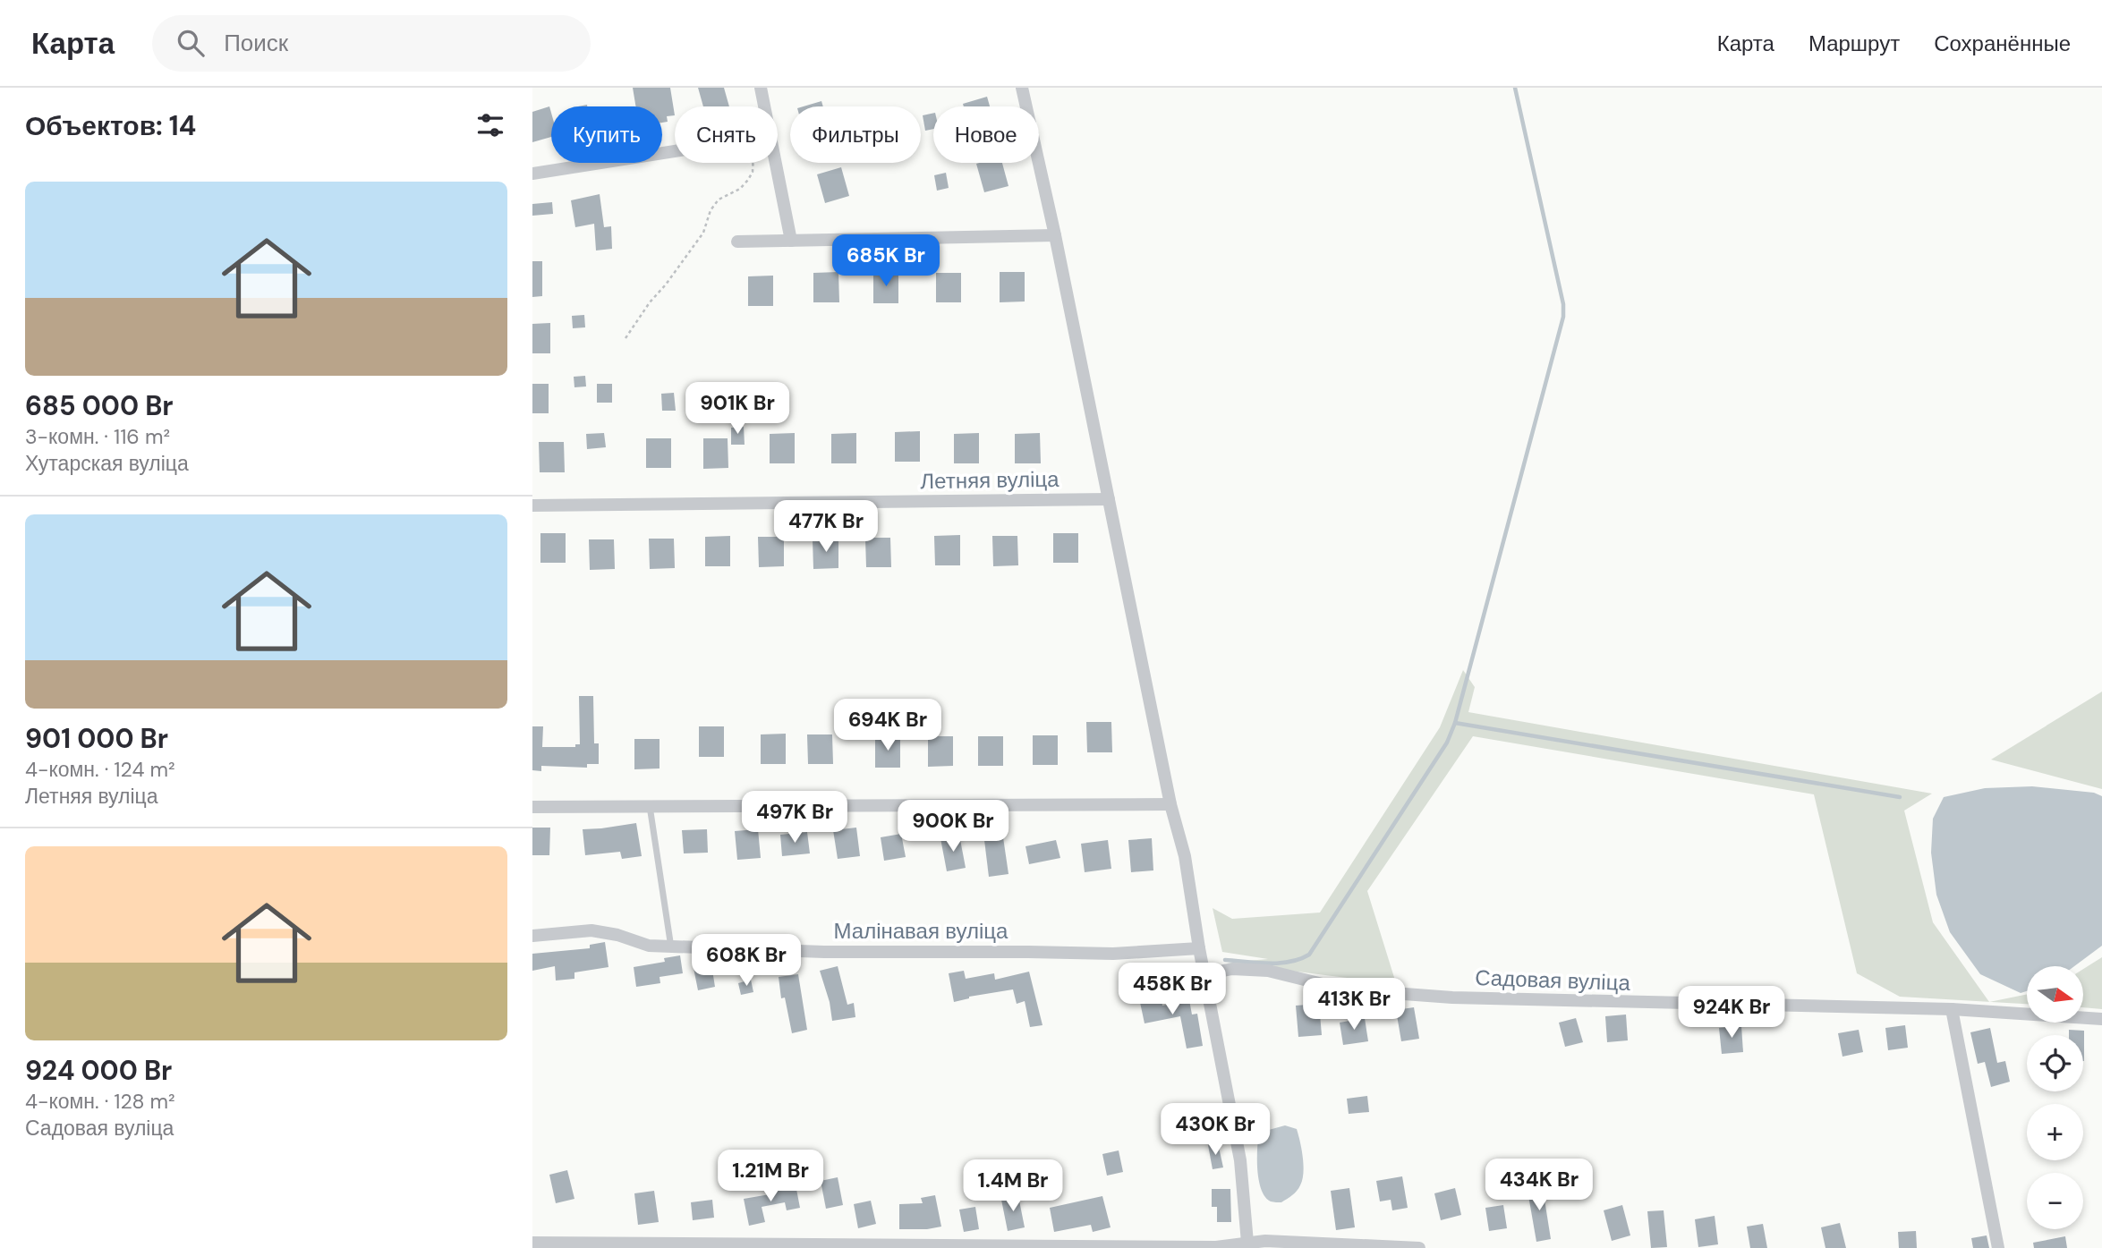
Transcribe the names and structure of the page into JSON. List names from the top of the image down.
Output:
{
  "streets": {
    "street": ["Летняя вуліца", "Малінавая вуліца", "Садовая вуліца"]
  },
  "north": "right",
  "page": {
    "header": "Карта",
    "search": "Поиск",
    "nav": ["Карта", "Маршрут", "Сохранённые"],
    "heading": "Объектов: 14",
    "chip": [
      "Купить",
      "Снять",
      "Фильтры",
      "Новое"
    ],
    "list": [
      {
        "name": "685 000 Br",
        "note": "3-комн. · 116 m² · Хутарская вуліца"
      },
      {
        "name": "901 000 Br",
        "note": "4-комн. · 124 m² · Летняя вуліца"
      },
      {
        "name": "924 000 Br",
        "note": "4-комн. · 128 m² · Садовая вуліца"
      }
    ],
    "price": [
      "685K Br",
      "901K Br",
      "477K Br",
      "694K Br",
      "497K Br",
      "900K Br",
      "608K Br",
      "458K Br",
      "413K Br",
      "924K Br",
      "430K Br",
      "1.21M Br",
      "434K Br",
      "1.4M Br"
    ],
    "map_buttons": ["+", "−"]
  }
}
